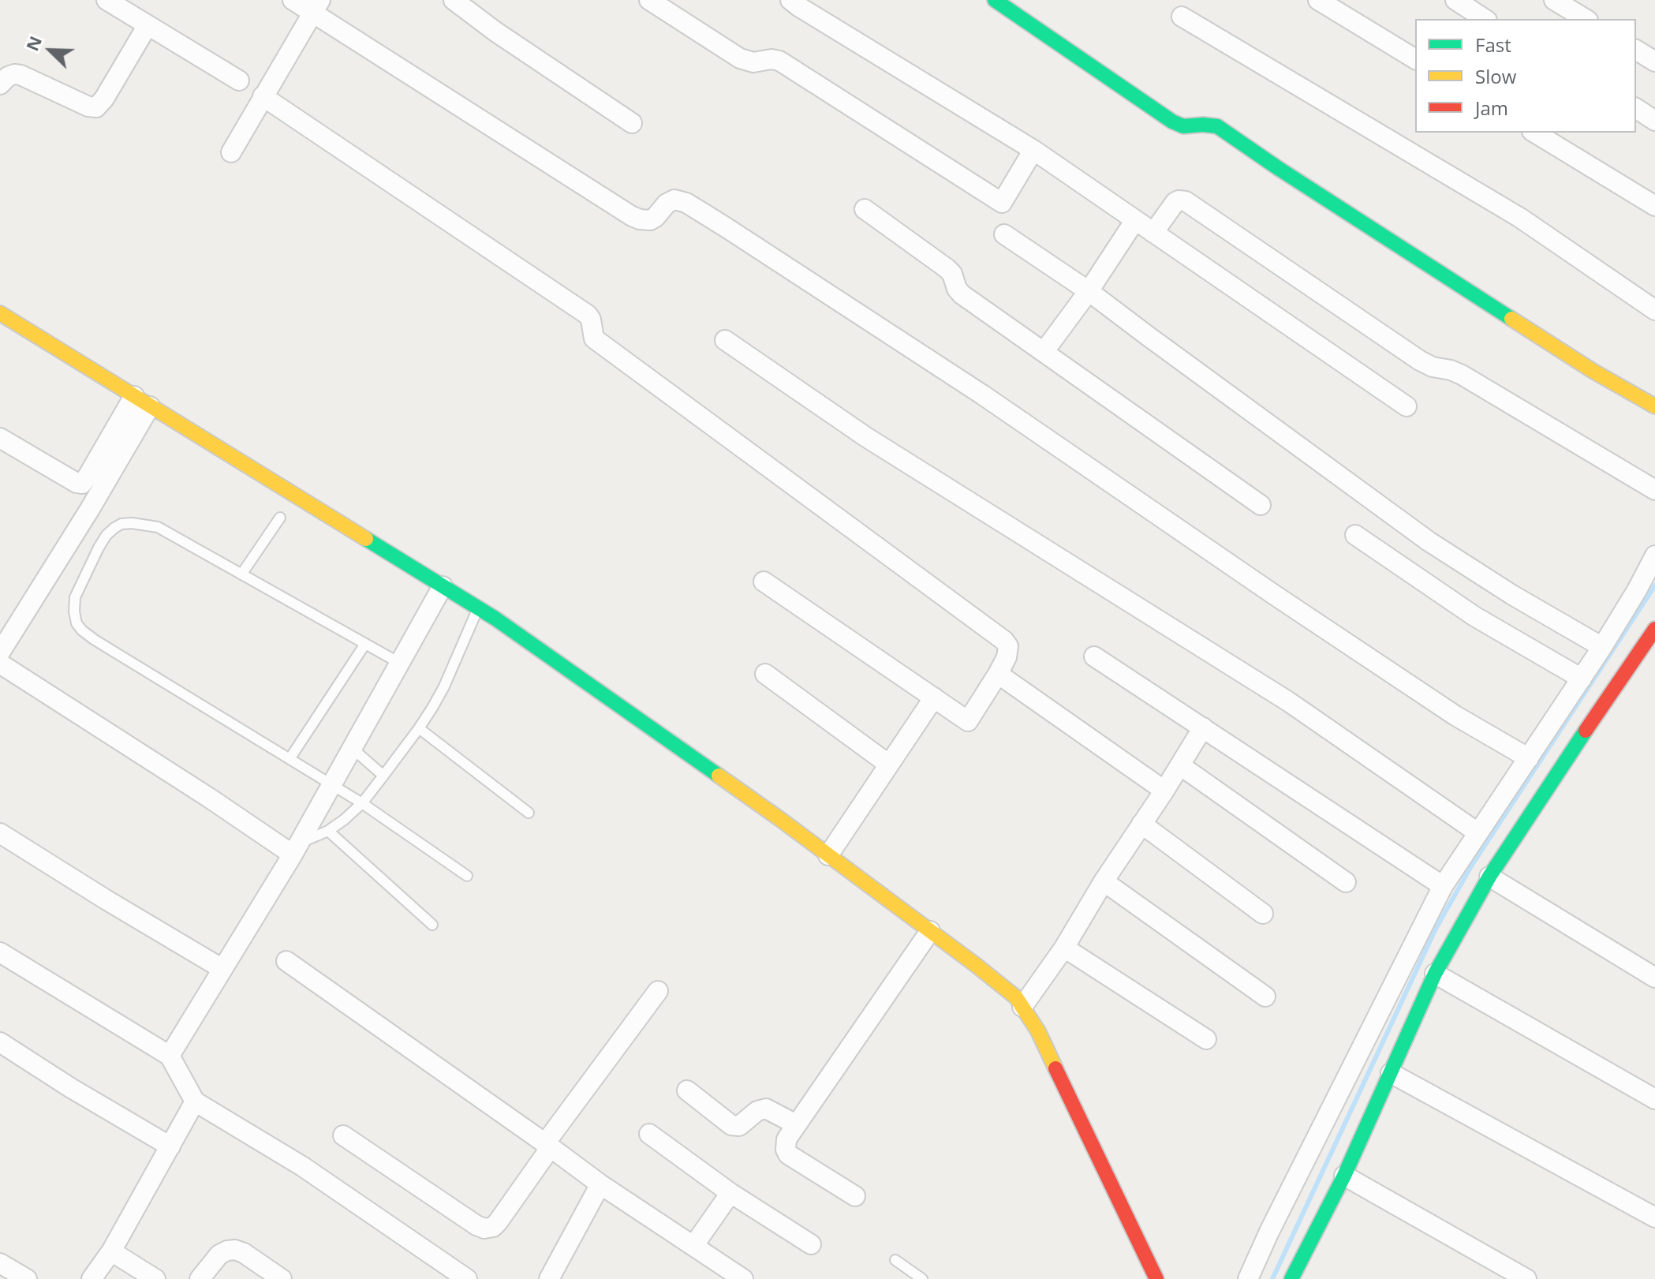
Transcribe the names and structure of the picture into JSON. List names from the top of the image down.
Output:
{
  "legend": ["Fast", "Slow", "Jam"],
  "north": "top left"
}
